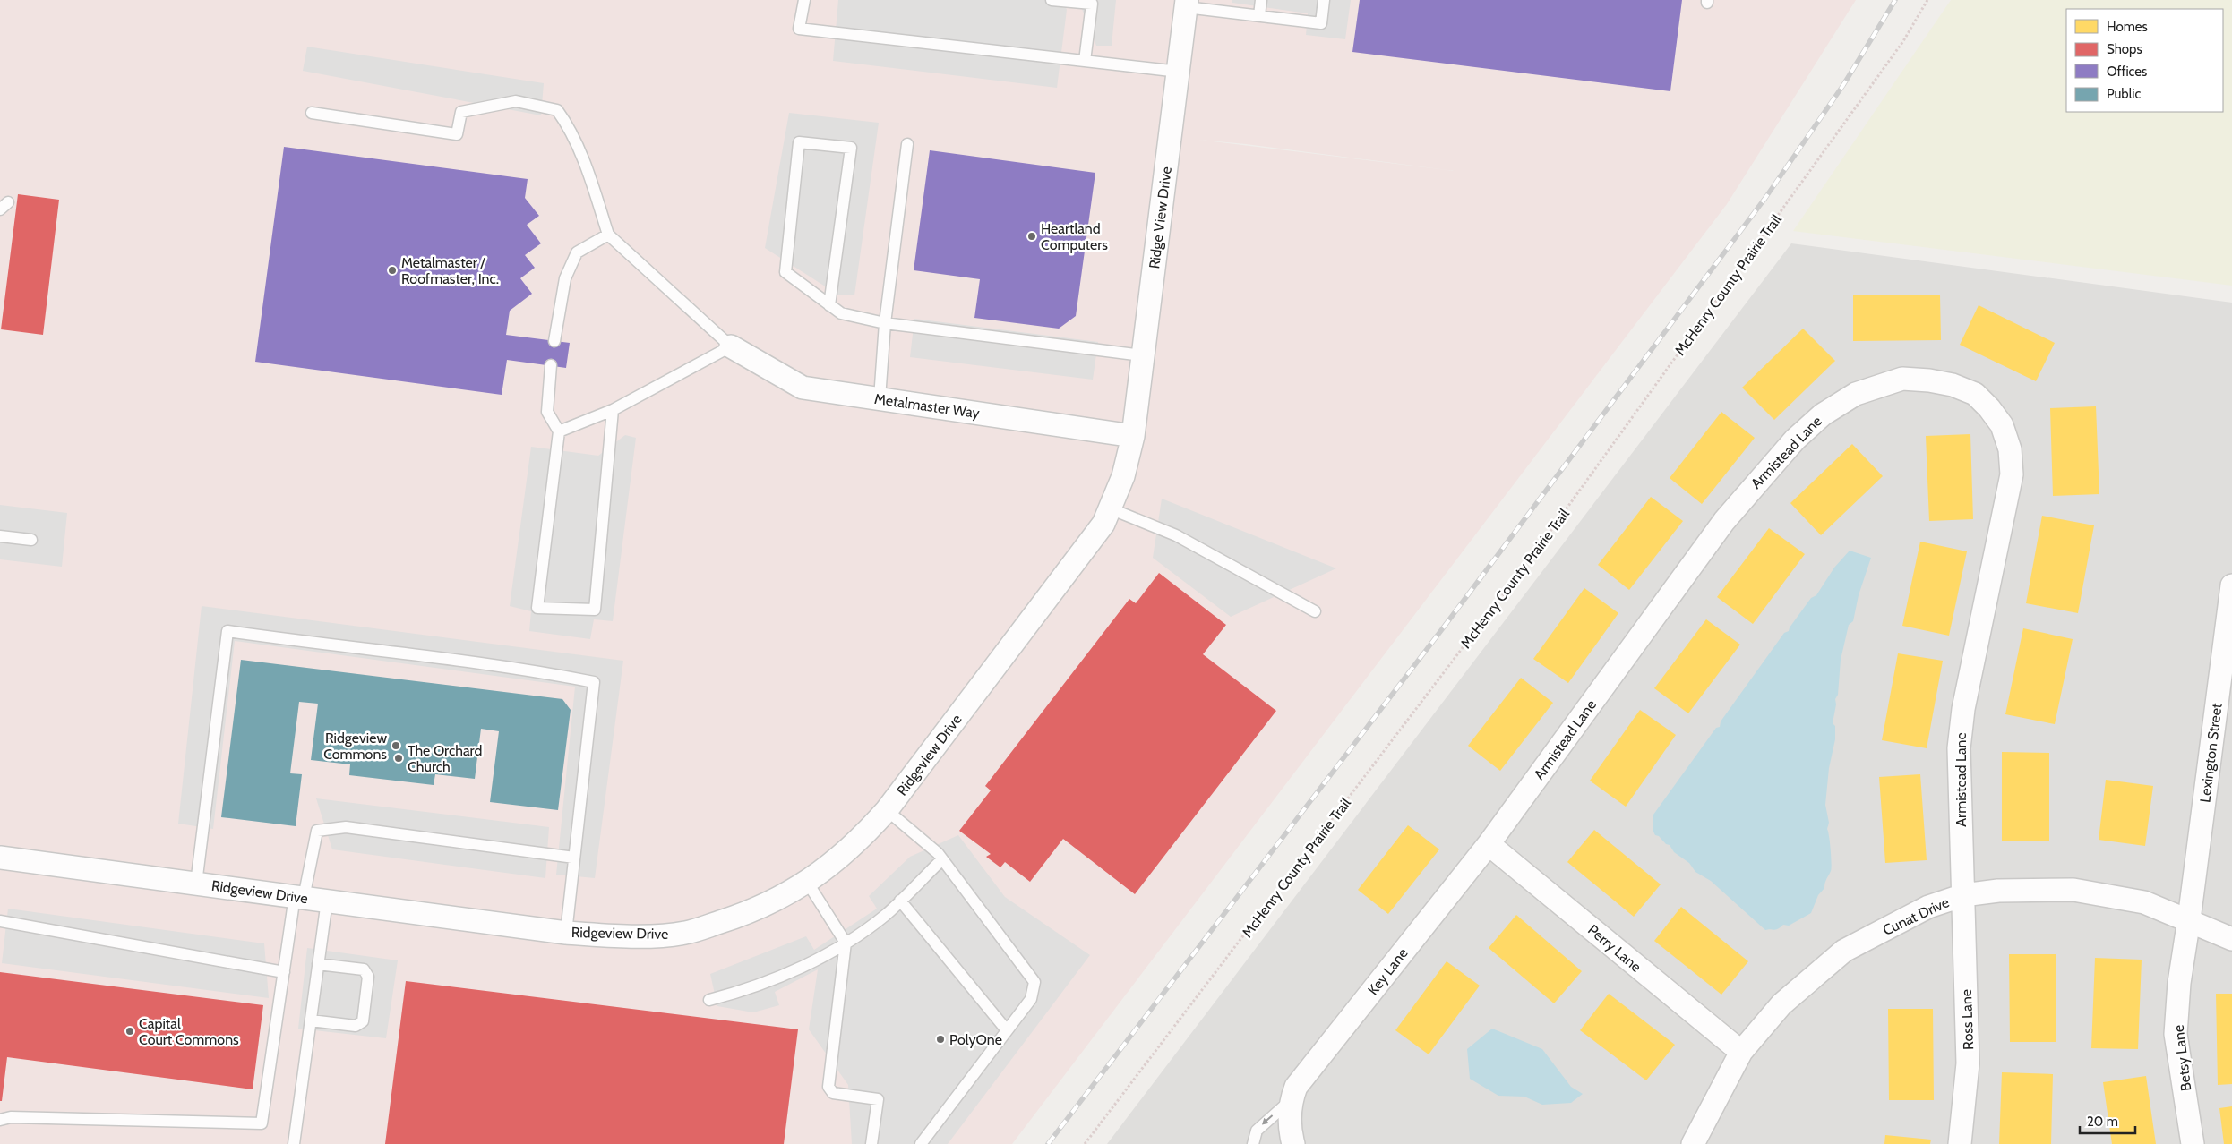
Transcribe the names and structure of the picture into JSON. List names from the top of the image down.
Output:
{
  "streets": {
    "street": [
      "Ridge View Drive",
      "Metalmaster Way",
      "Armistead Lane",
      "Lexington Street",
      "Ridgeview Drive",
      "Cunat Drive",
      "Perry Lane",
      "Key Lane",
      "Ross Lane",
      "Betsy Lane"
    ],
    "path": ["McHenry County Prairie Trail"]
  },
  "crossings": [
    ["Ridge View Drive", "Metalmaster Way"],
    ["Ridge View Drive", "Ridgeview Drive"],
    ["Metalmaster Way", "Ridgeview Drive"],
    ["Armistead Lane", "Cunat Drive"],
    ["Armistead Lane", "Perry Lane"],
    ["Armistead Lane", "Key Lane"],
    ["Armistead Lane", "Ross Lane"],
    ["Lexington Street", "Cunat Drive"],
    ["Lexington Street", "Betsy Lane"],
    ["Cunat Drive", "Perry Lane"],
    ["Cunat Drive", "Ross Lane"],
    ["Cunat Drive", "Betsy Lane"],
    ["Perry Lane", "Key Lane"]
  ],
  "places": [
    "Heartland Computers",
    "Metalmaster / Roofmaster, Inc.",
    "Ridgeview Commons",
    "The Orchard Church",
    "Capital Court Commons",
    "PolyOne"
  ],
  "legend": [
    "Homes",
    "Shops",
    "Offices",
    "Public"
  ],
  "scale_bar": "20 m"
}
